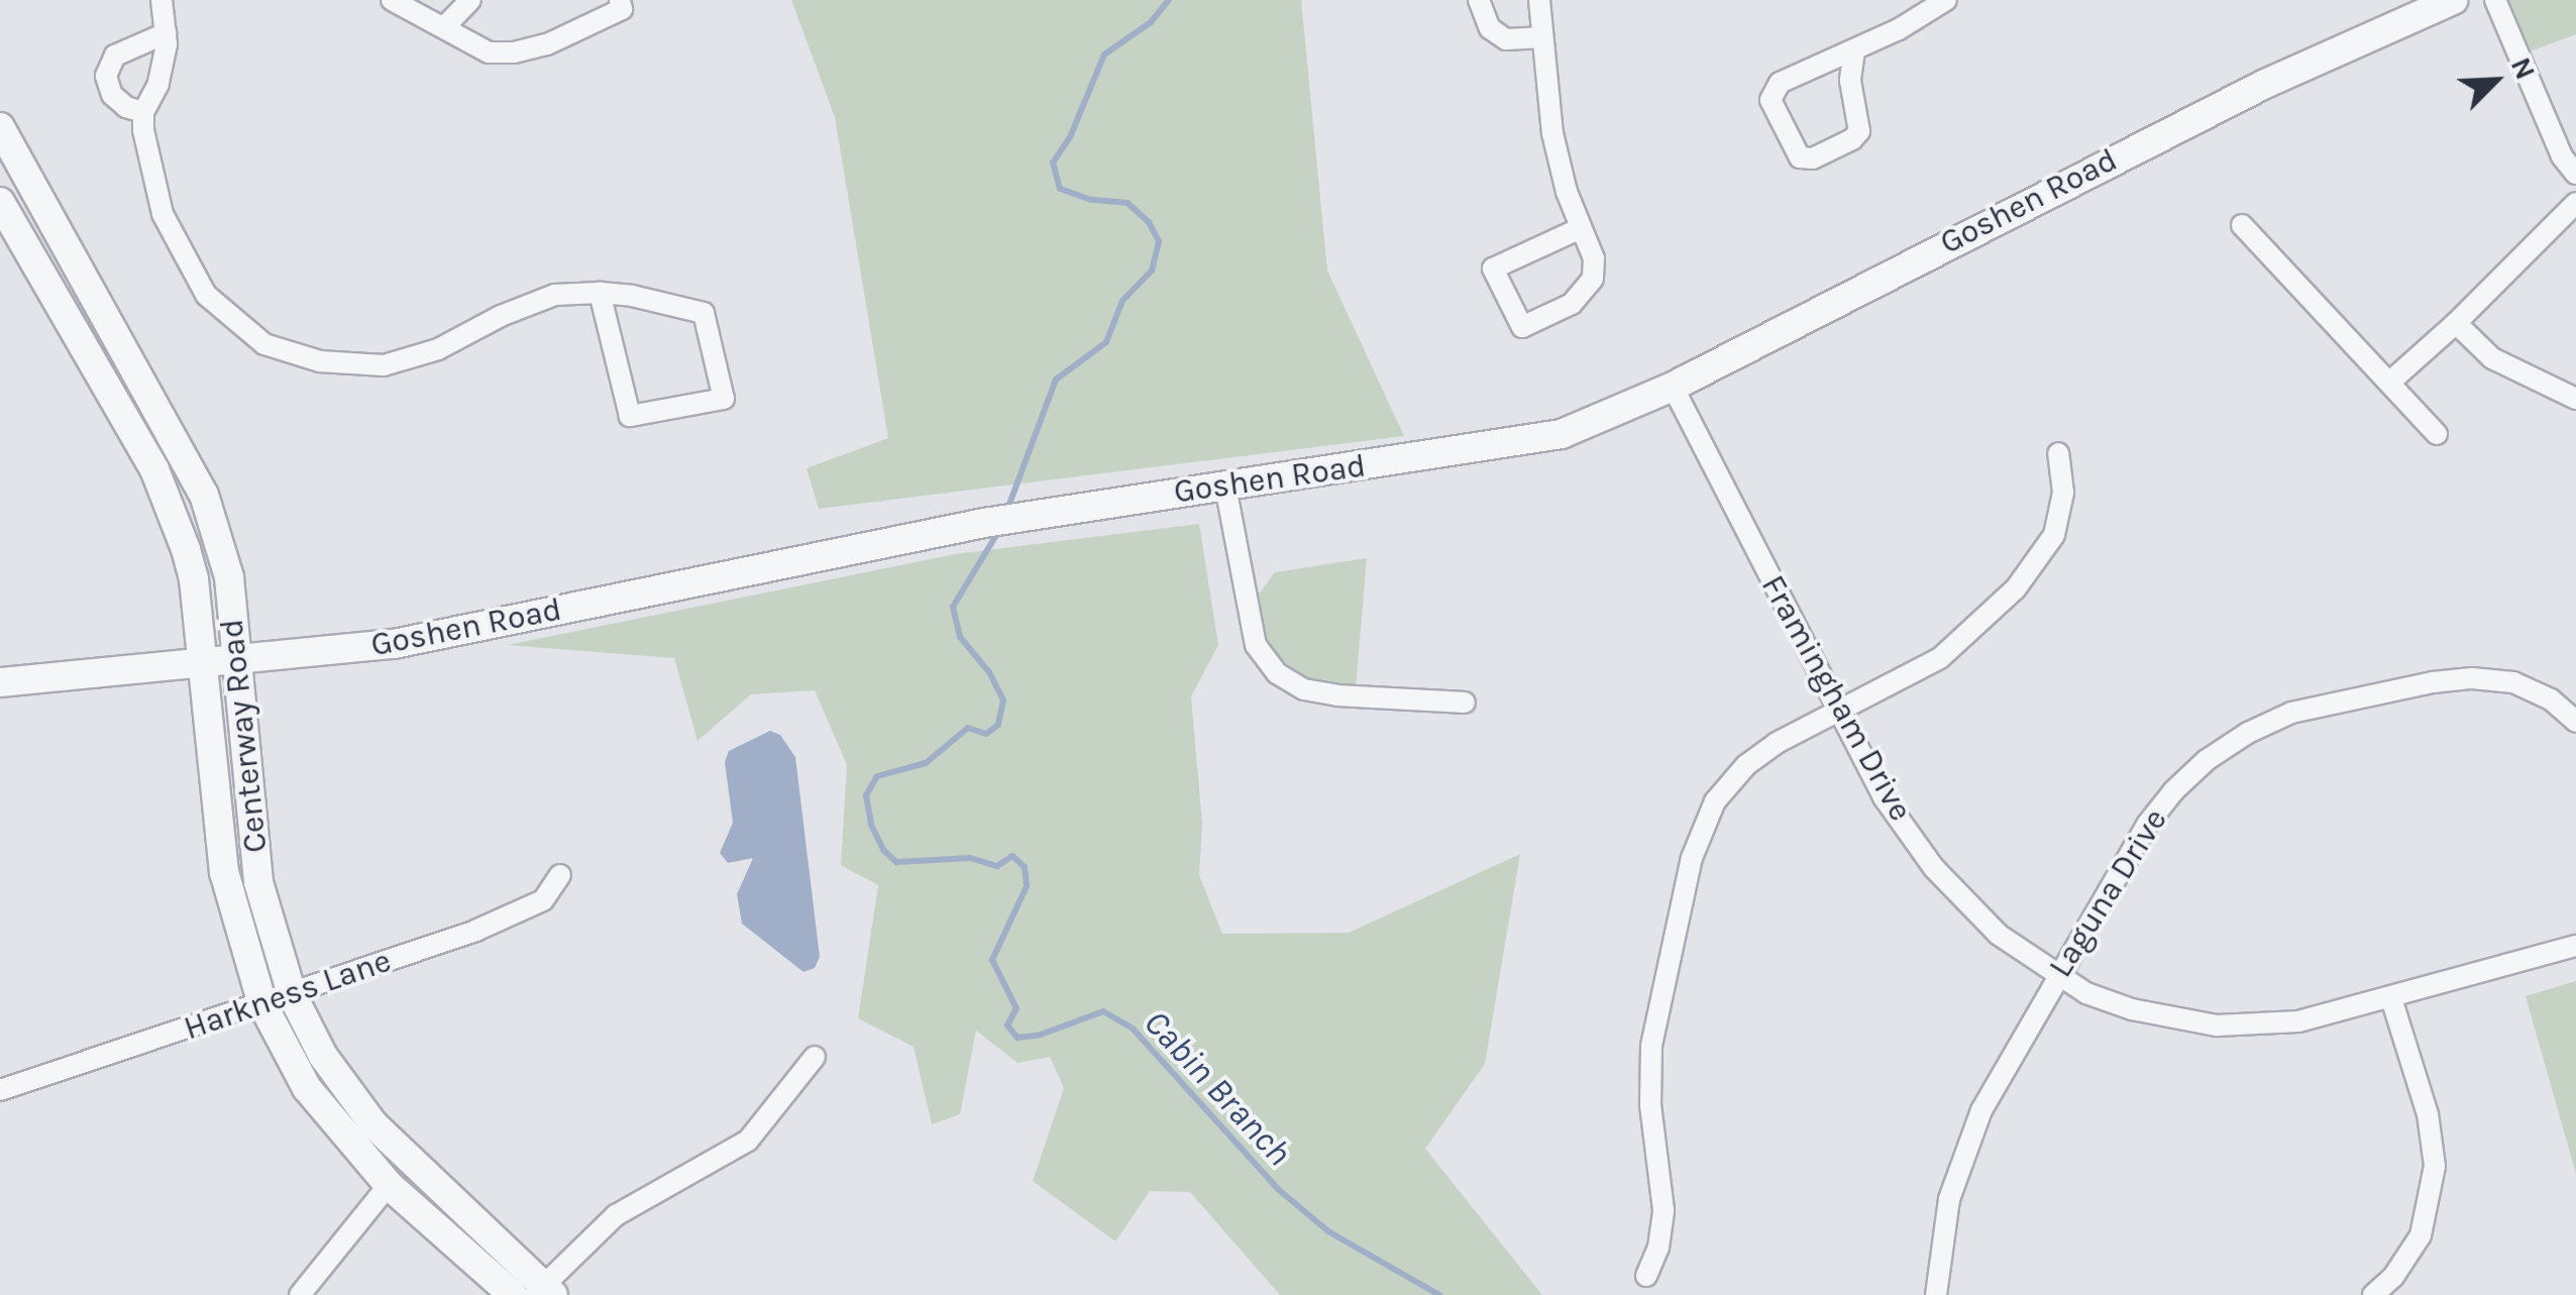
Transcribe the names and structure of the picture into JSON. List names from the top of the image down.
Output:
{
  "streets": {
    "street": [
      "Goshen Road",
      "Framingham Drive",
      "Centerway Road",
      "Laguna Drive",
      "Harkness Lane"
    ]
  },
  "crossings": [
    ["Goshen Road", "Framingham Drive"],
    ["Goshen Road", "Centerway Road"],
    ["Framingham Drive", "Laguna Drive"],
    ["Centerway Road", "Harkness Lane"]
  ],
  "water": ["Cabin Branch"],
  "north": "top right"
}
